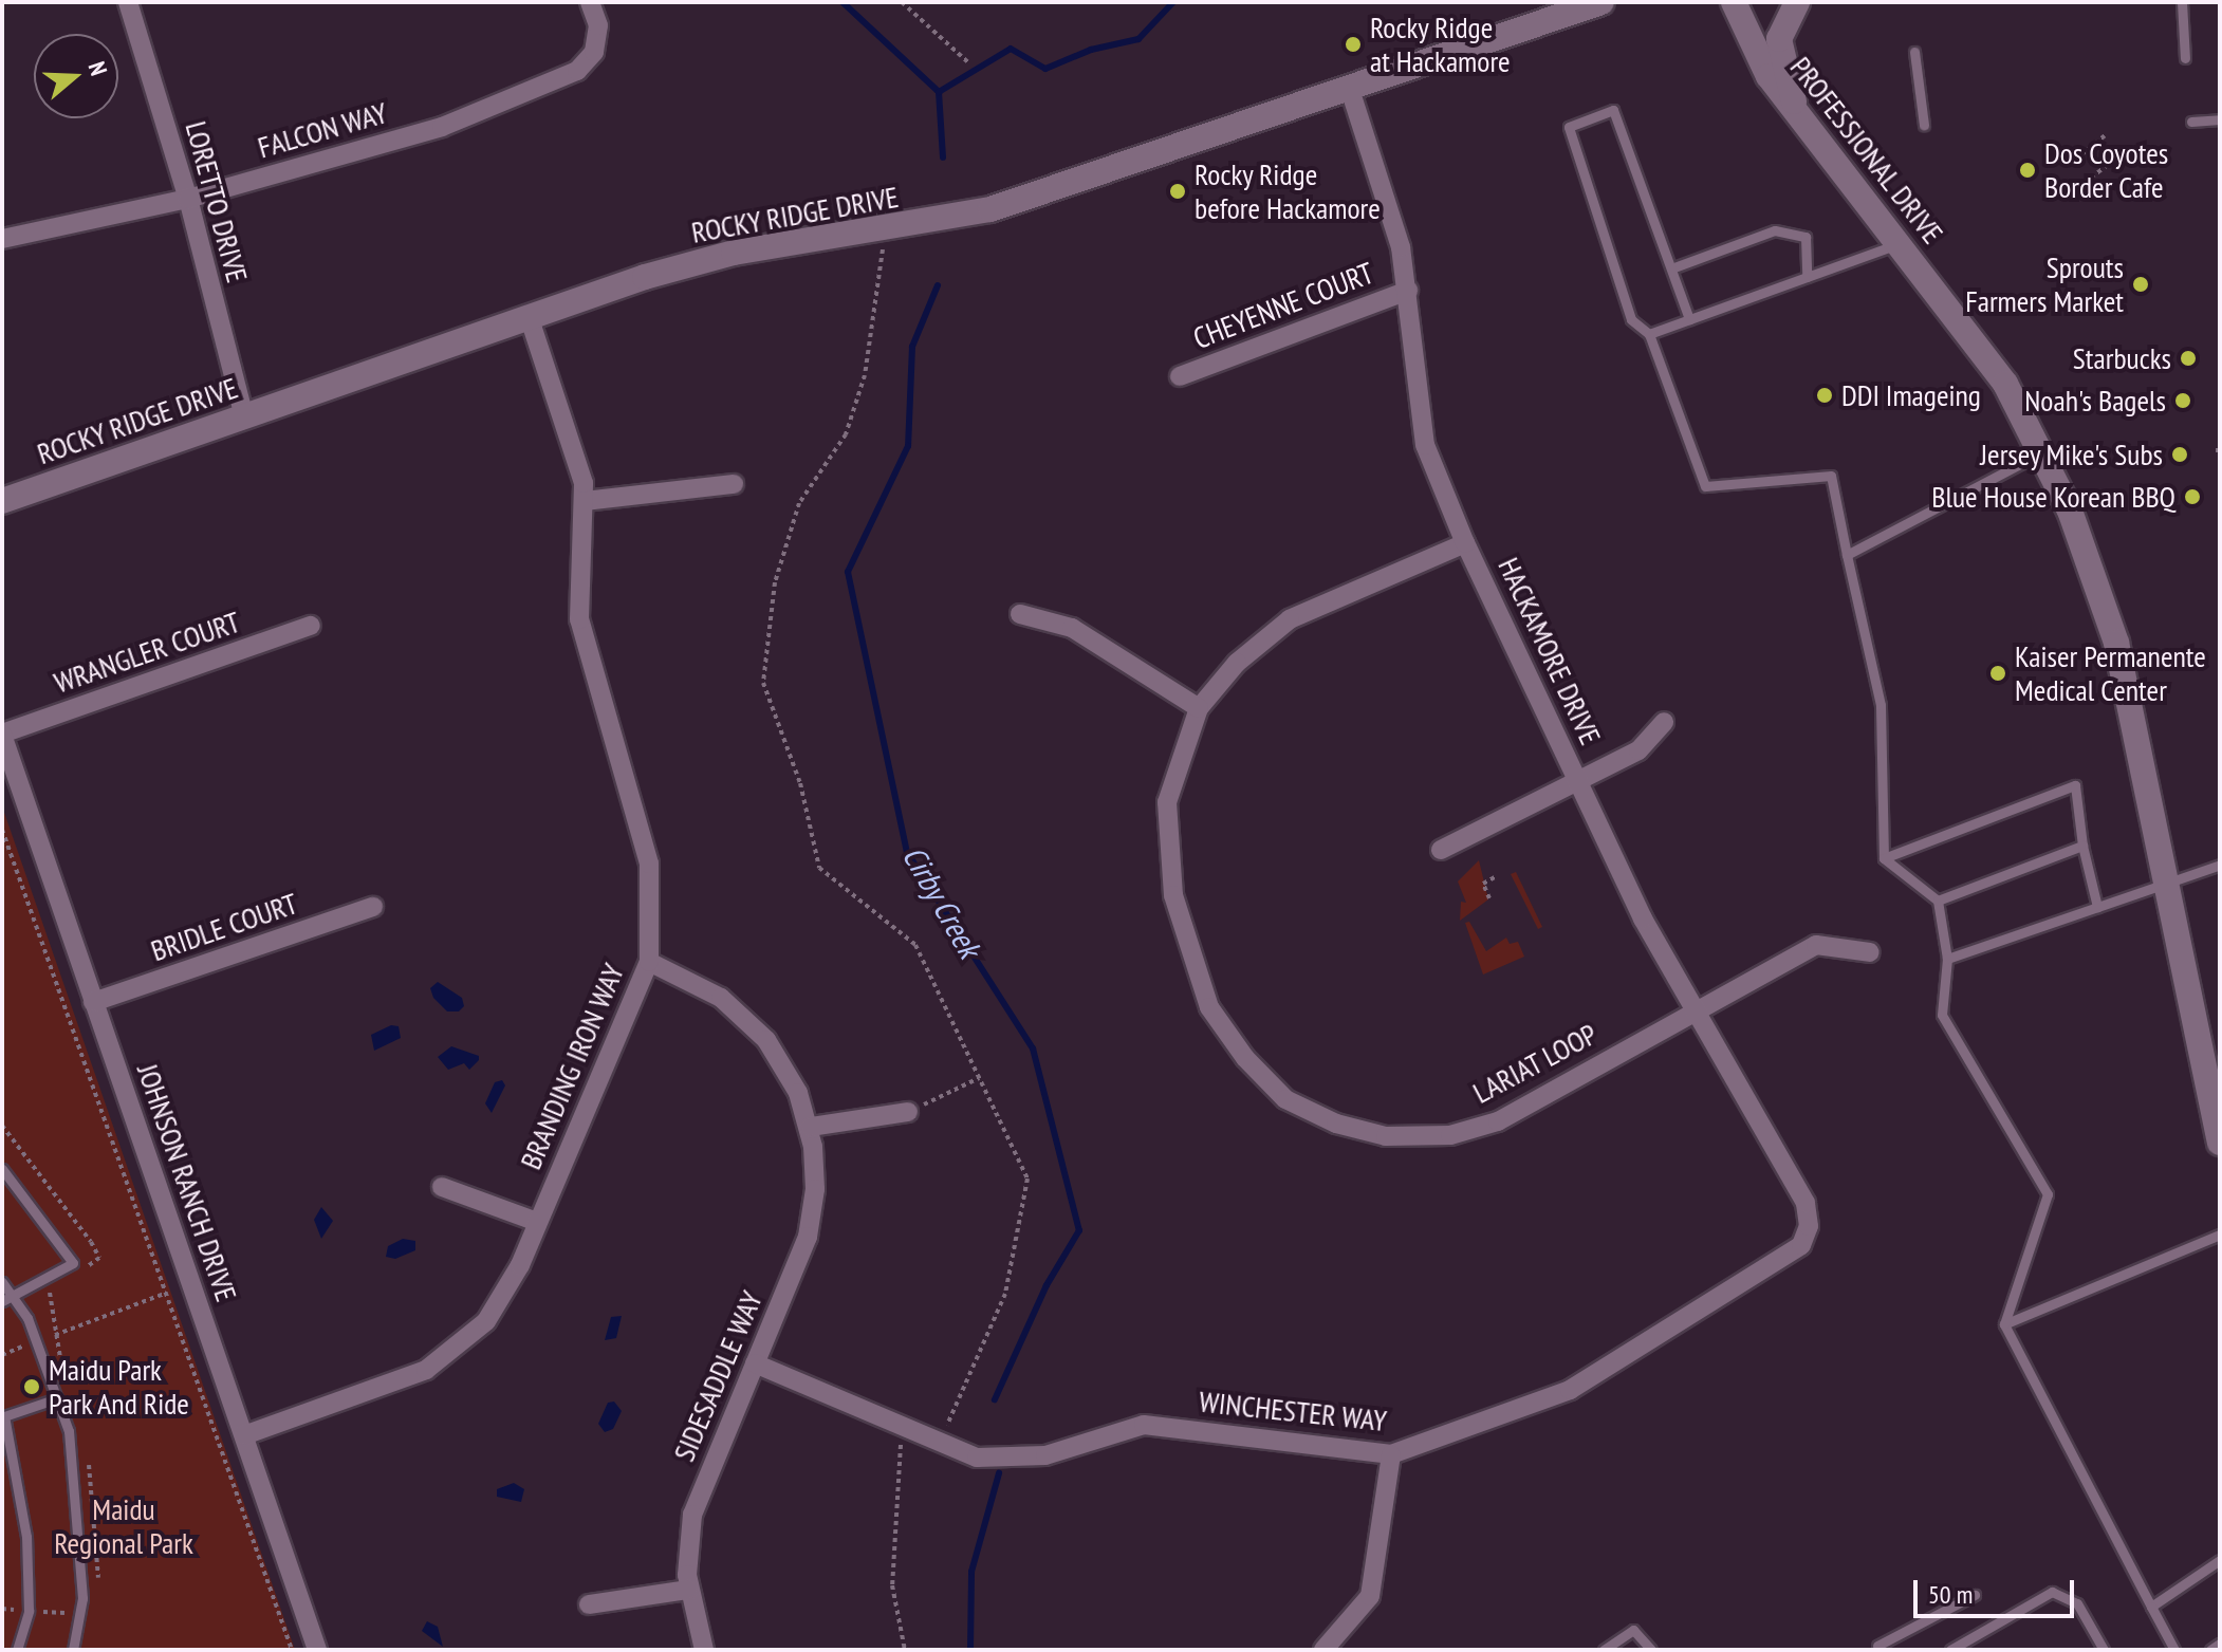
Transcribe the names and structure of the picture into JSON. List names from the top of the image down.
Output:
{
  "streets": {
    "main road": ["PROFESSIONAL DRIVE", "ROCKY RIDGE DRIVE"],
    "street": [
      "FALCON WAY",
      "LORETTO DRIVE",
      "CHEYENNE COURT",
      "HACKAMORE DRIVE",
      "WRANGLER COURT",
      "BRIDLE COURT",
      "LARIAT LOOP",
      "BRANDING IRON WAY",
      "JOHNSON RANCH DRIVE",
      "SIDESADDLE WAY",
      "WINCHESTER WAY"
    ]
  },
  "crossings": [
    ["FALCON WAY", "LORETTO DRIVE"],
    ["LORETTO DRIVE", "ROCKY RIDGE DRIVE"],
    ["ROCKY RIDGE DRIVE", "HACKAMORE DRIVE"],
    ["ROCKY RIDGE DRIVE", "BRANDING IRON WAY"],
    ["CHEYENNE COURT", "HACKAMORE DRIVE"],
    ["HACKAMORE DRIVE", "LARIAT LOOP"],
    ["HACKAMORE DRIVE", "WINCHESTER WAY"],
    ["WRANGLER COURT", "JOHNSON RANCH DRIVE"],
    ["BRIDLE COURT", "JOHNSON RANCH DRIVE"],
    ["BRANDING IRON WAY", "JOHNSON RANCH DRIVE"],
    ["BRANDING IRON WAY", "SIDESADDLE WAY"],
    ["SIDESADDLE WAY", "WINCHESTER WAY"]
  ],
  "water": ["Cirby Creek"],
  "parks": ["Maidu Regional Park"],
  "places": [
    "Rocky Ridge at Hackamore",
    "Dos Coyotes Border Cafe",
    "Rocky Ridge before Hackamore",
    "Sprouts Farmers Market",
    "Starbucks",
    "DDI Imageing",
    "Noah's Bagels",
    "Jersey Mike's Subs",
    "Blue House Korean BBQ",
    "Kaiser Permanente Medical Center",
    "Maidu Park Park And Ride"
  ],
  "scale_bar": "50 m",
  "north": "right"
}
